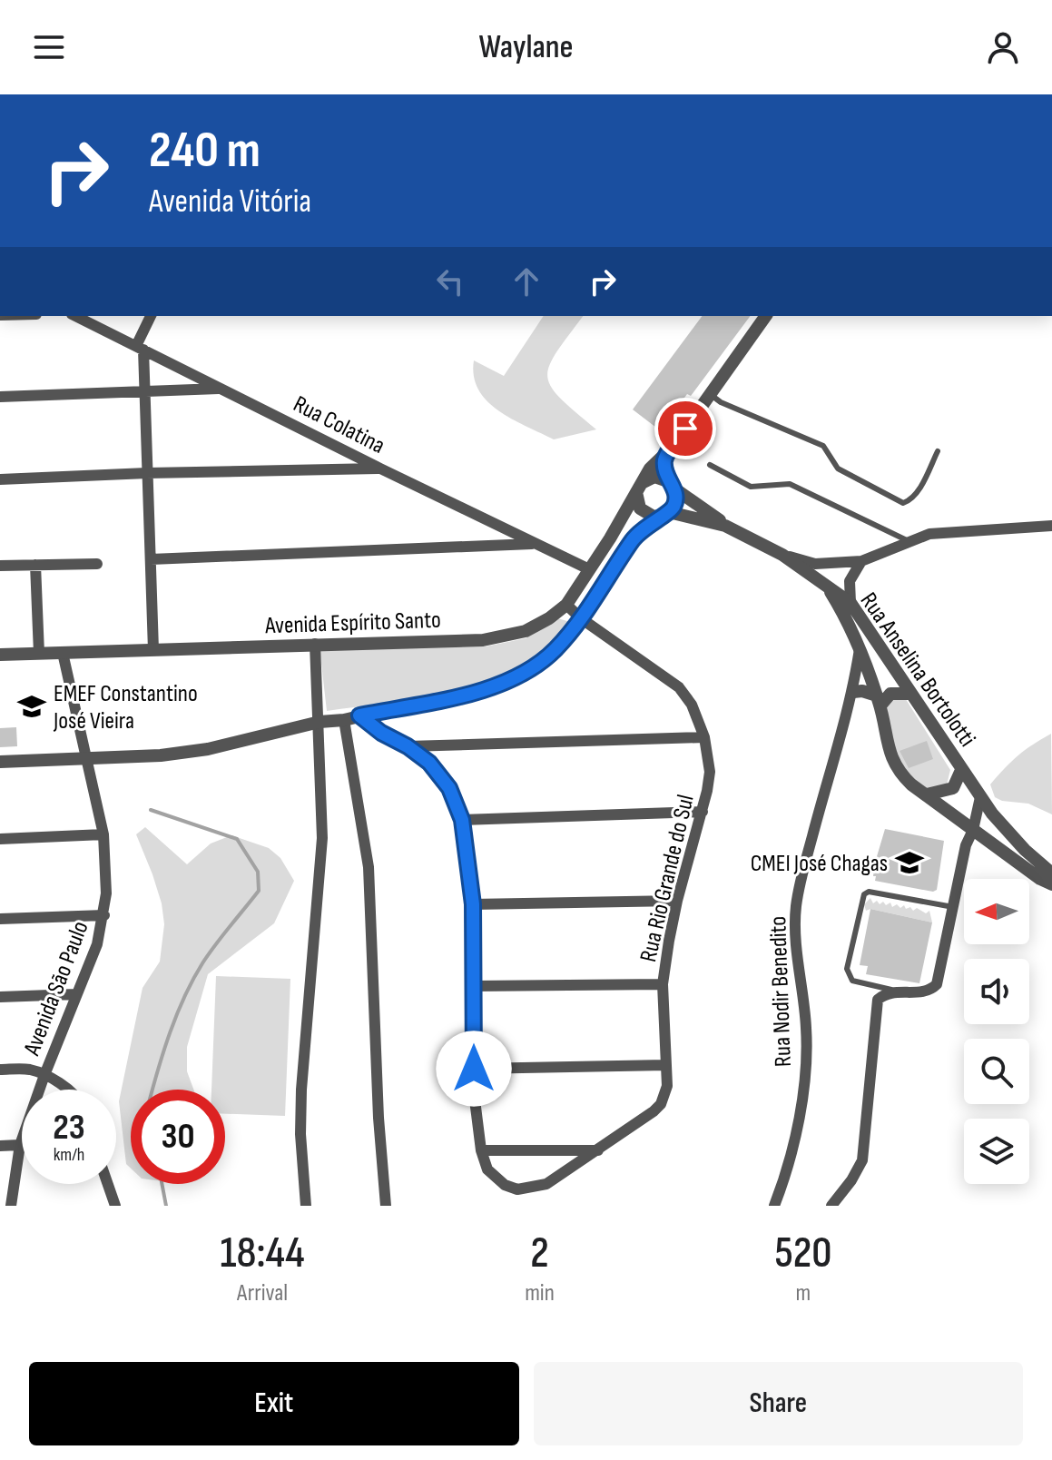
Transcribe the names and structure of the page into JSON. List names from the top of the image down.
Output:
{
  "streets": {
    "street": [
      "Rua Colatina",
      "Avenida Espírito Santo",
      "Rua Anselina Bortolotti",
      "Rua Rio Grande do Sul",
      "Avenida São Paulo",
      "Rua Nodir Benedito"
    ]
  },
  "crossings": [
    ["Rua Colatina", "Avenida Espírito Santo"],
    ["Avenida Espírito Santo", "Avenida São Paulo"],
    ["Rua Anselina Bortolotti", "Rua Nodir Benedito"]
  ],
  "places": {
    "school or university": ["EMEF Constantino José Vieira", "CMEI José Chagas"]
  },
  "north": "left",
  "page": {
    "header": "Waylane",
    "turn": ["240 m", "Avenida Vitória"],
    "speed": "23 km/h",
    "limit": "30",
    "eta": [
      "18:44",
      "Arrival",
      "2",
      "min",
      "520",
      "m"
    ],
    "buttons": ["Exit", "Share"]
  }
}
